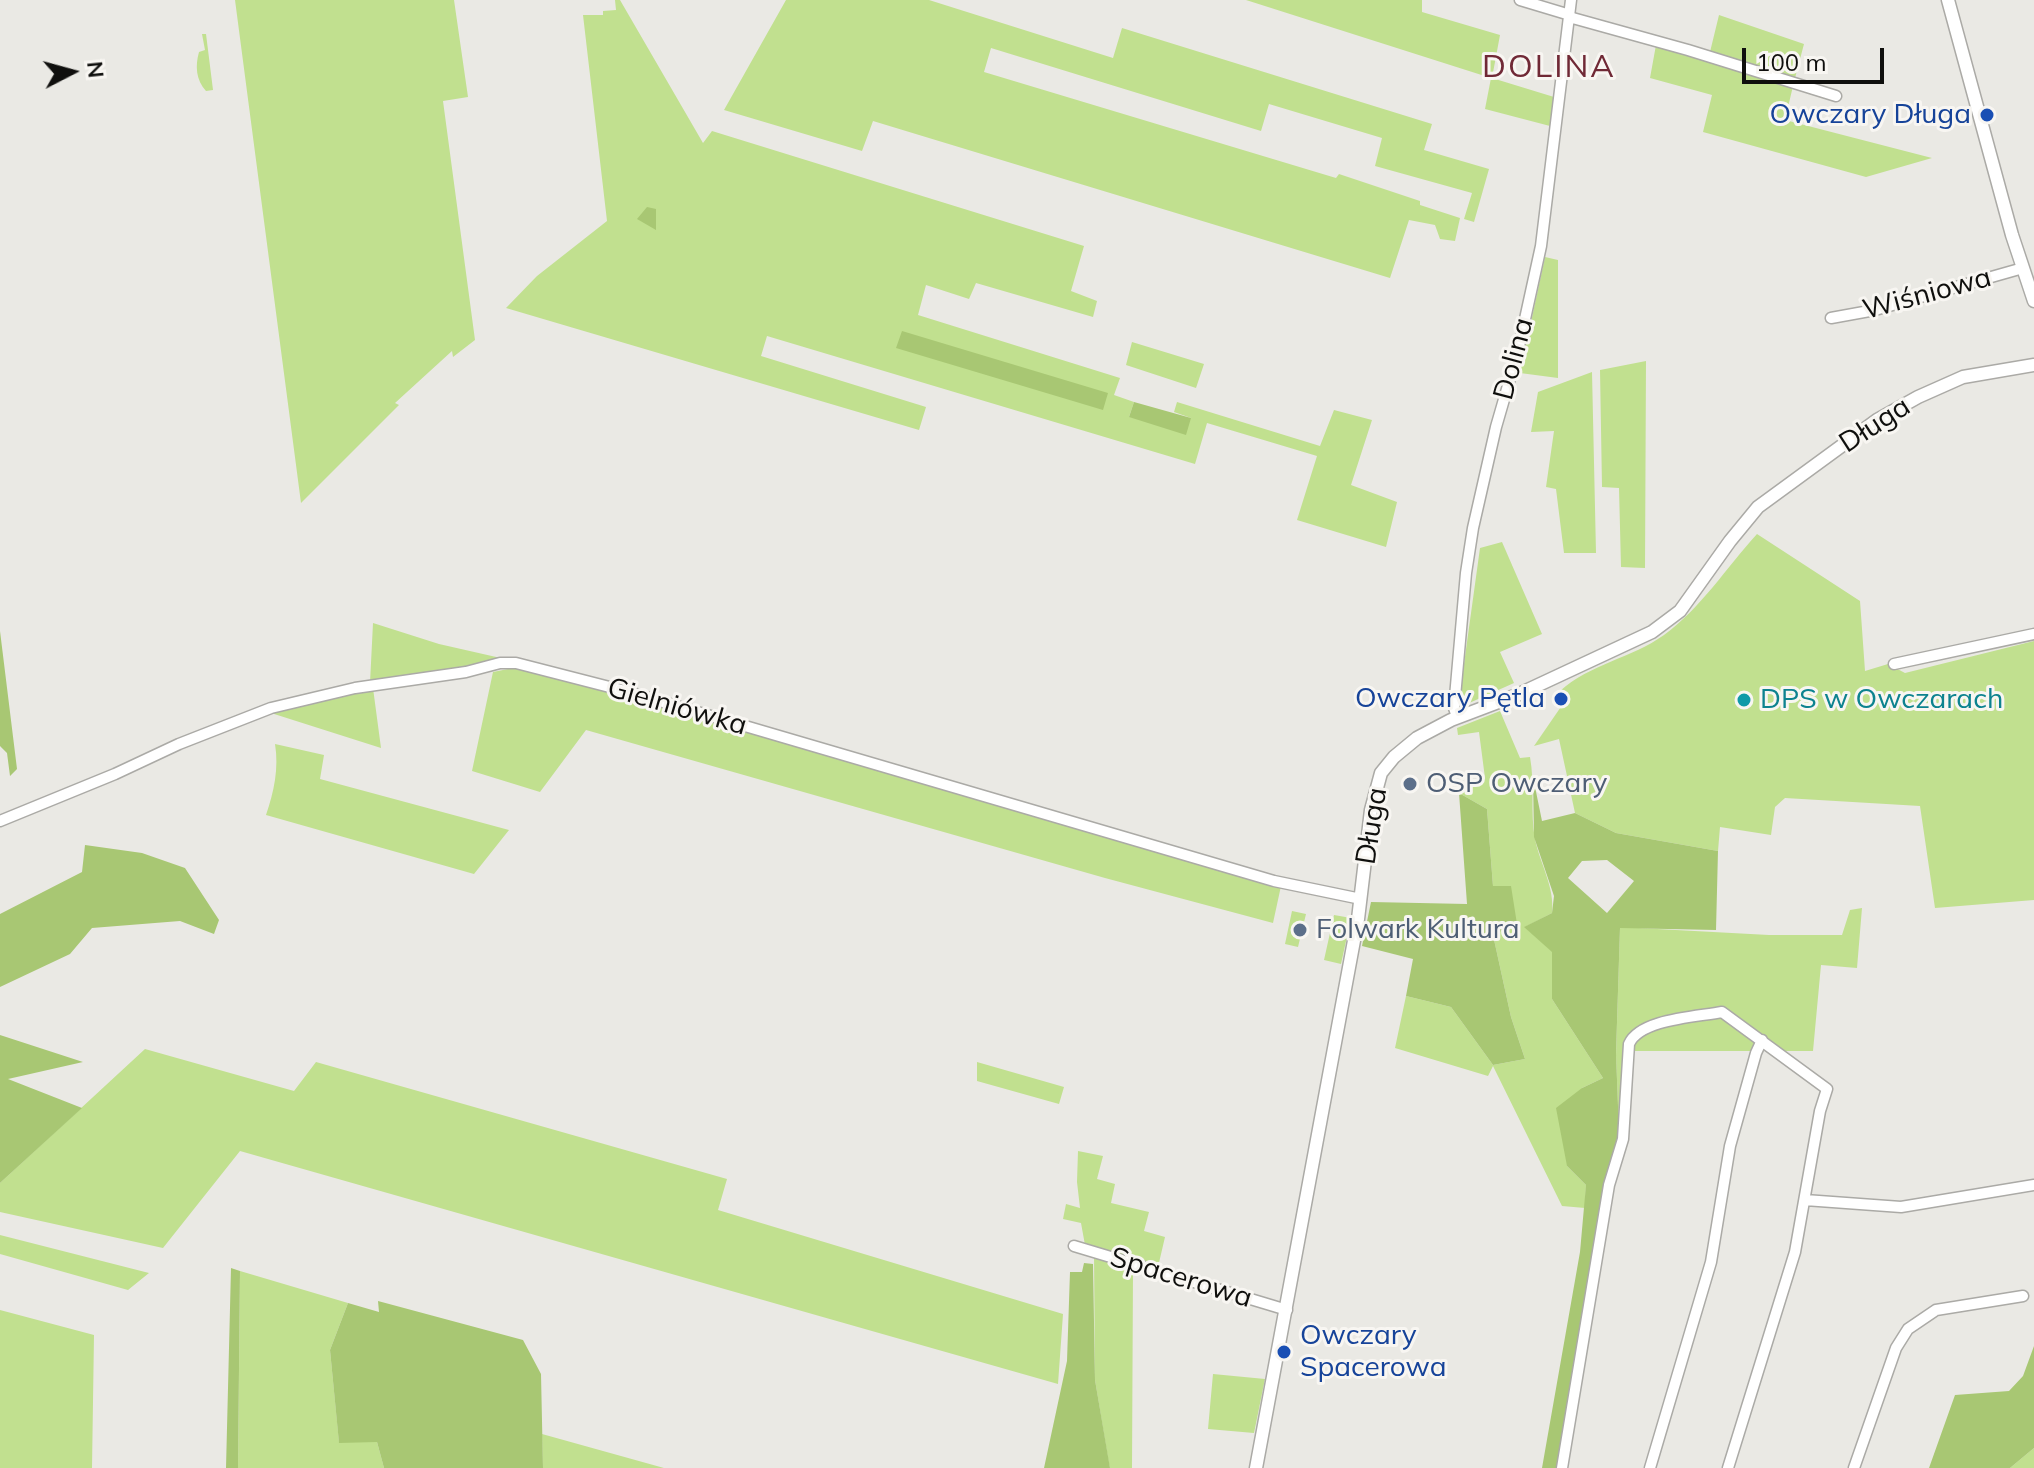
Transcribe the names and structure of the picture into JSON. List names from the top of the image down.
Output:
{
  "streets": {
    "street": [
      "Wiśniowa",
      "Dolina",
      "Długa",
      "Gielniówka",
      "Spacerowa"
    ]
  },
  "crossings": [
    ["Dolina", "Długa"],
    ["Długa", "Gielniówka"],
    ["Długa", "Spacerowa"]
  ],
  "districts": ["DOLINA"],
  "places": [
    "Owczary Długa",
    "Owczary Pętla",
    "DPS w Owczarach",
    "OSP Owczary",
    "Folwark Kultura",
    "Owczary Spacerowa"
  ],
  "scale_bar": "100 m",
  "north": "right"
}
